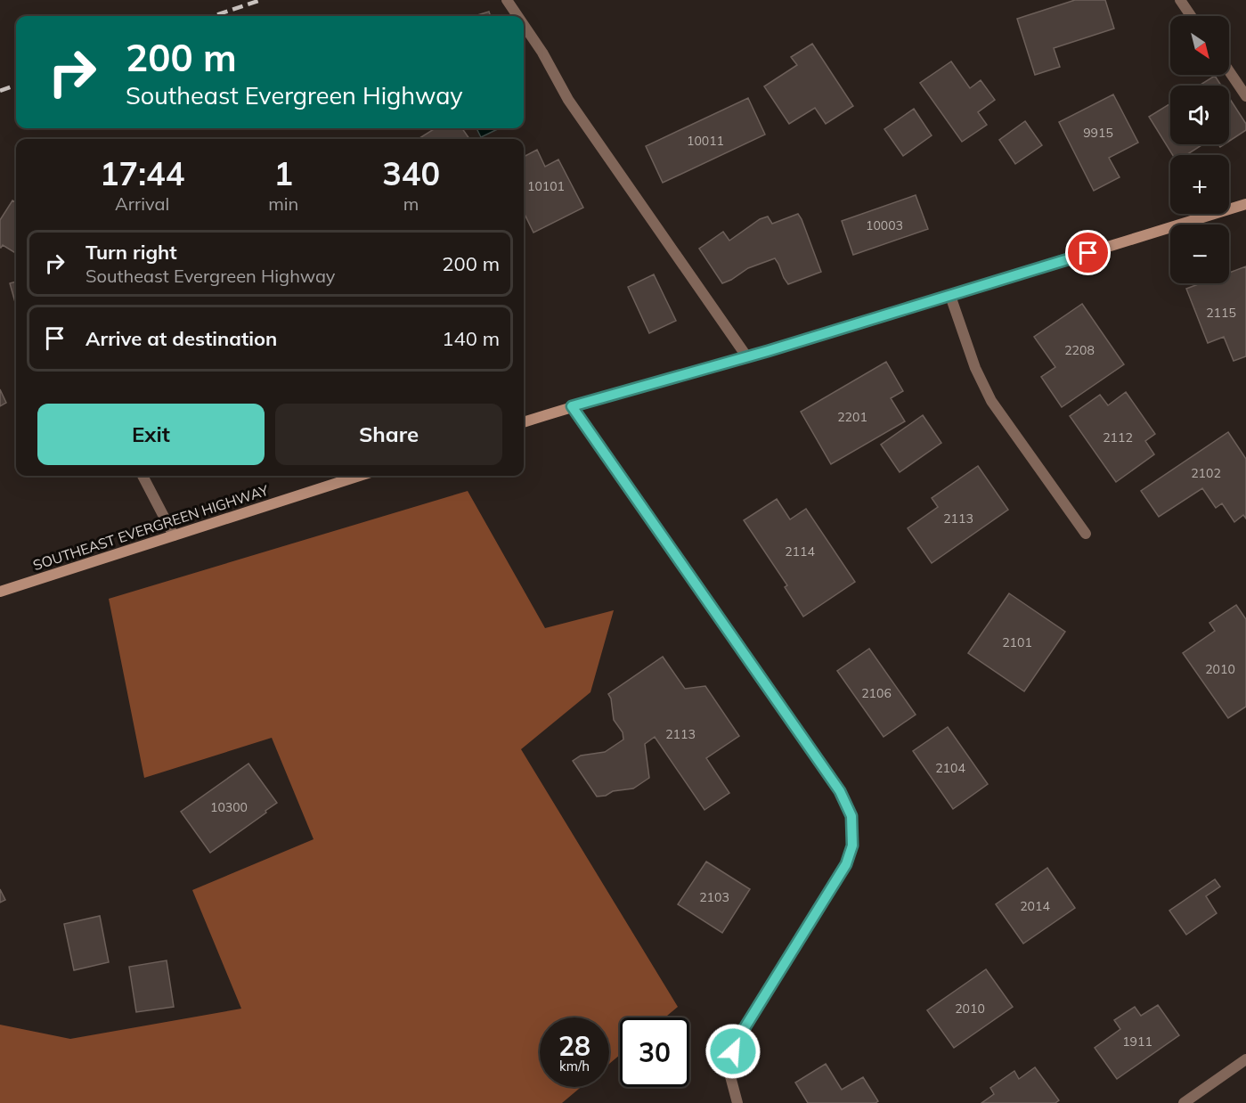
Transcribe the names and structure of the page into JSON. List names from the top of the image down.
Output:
{
  "streets": {
    "street": ["SOUTHEAST EVERGREEN HIGHWAY"]
  },
  "house_numbers": [
    "9915",
    "10011",
    "10101",
    "10003",
    "2115",
    "2208",
    "2201",
    "2112",
    "2102",
    "2113",
    "2114",
    "2101",
    "2010",
    "2106",
    "2113",
    "2104",
    "10300",
    "2103",
    "2014",
    "2010",
    "1911"
  ],
  "north": "bottom right",
  "page": {
    "map_buttons": ["+", "−"],
    "turn": ["200 m", "Southeast Evergreen Highway"],
    "eta": [
      "17:44",
      "Arrival",
      "1",
      "min",
      "340",
      "m"
    ],
    "list": [
      {
        "name": "Turn right",
        "note": "Southeast Evergreen Highway",
        "value": "200 m"
      },
      {
        "name": "Arrive at destination",
        "value": "140 m"
      }
    ],
    "buttons": ["Exit", "Share"],
    "speed": "28 km/h",
    "limit": "30"
  }
}
